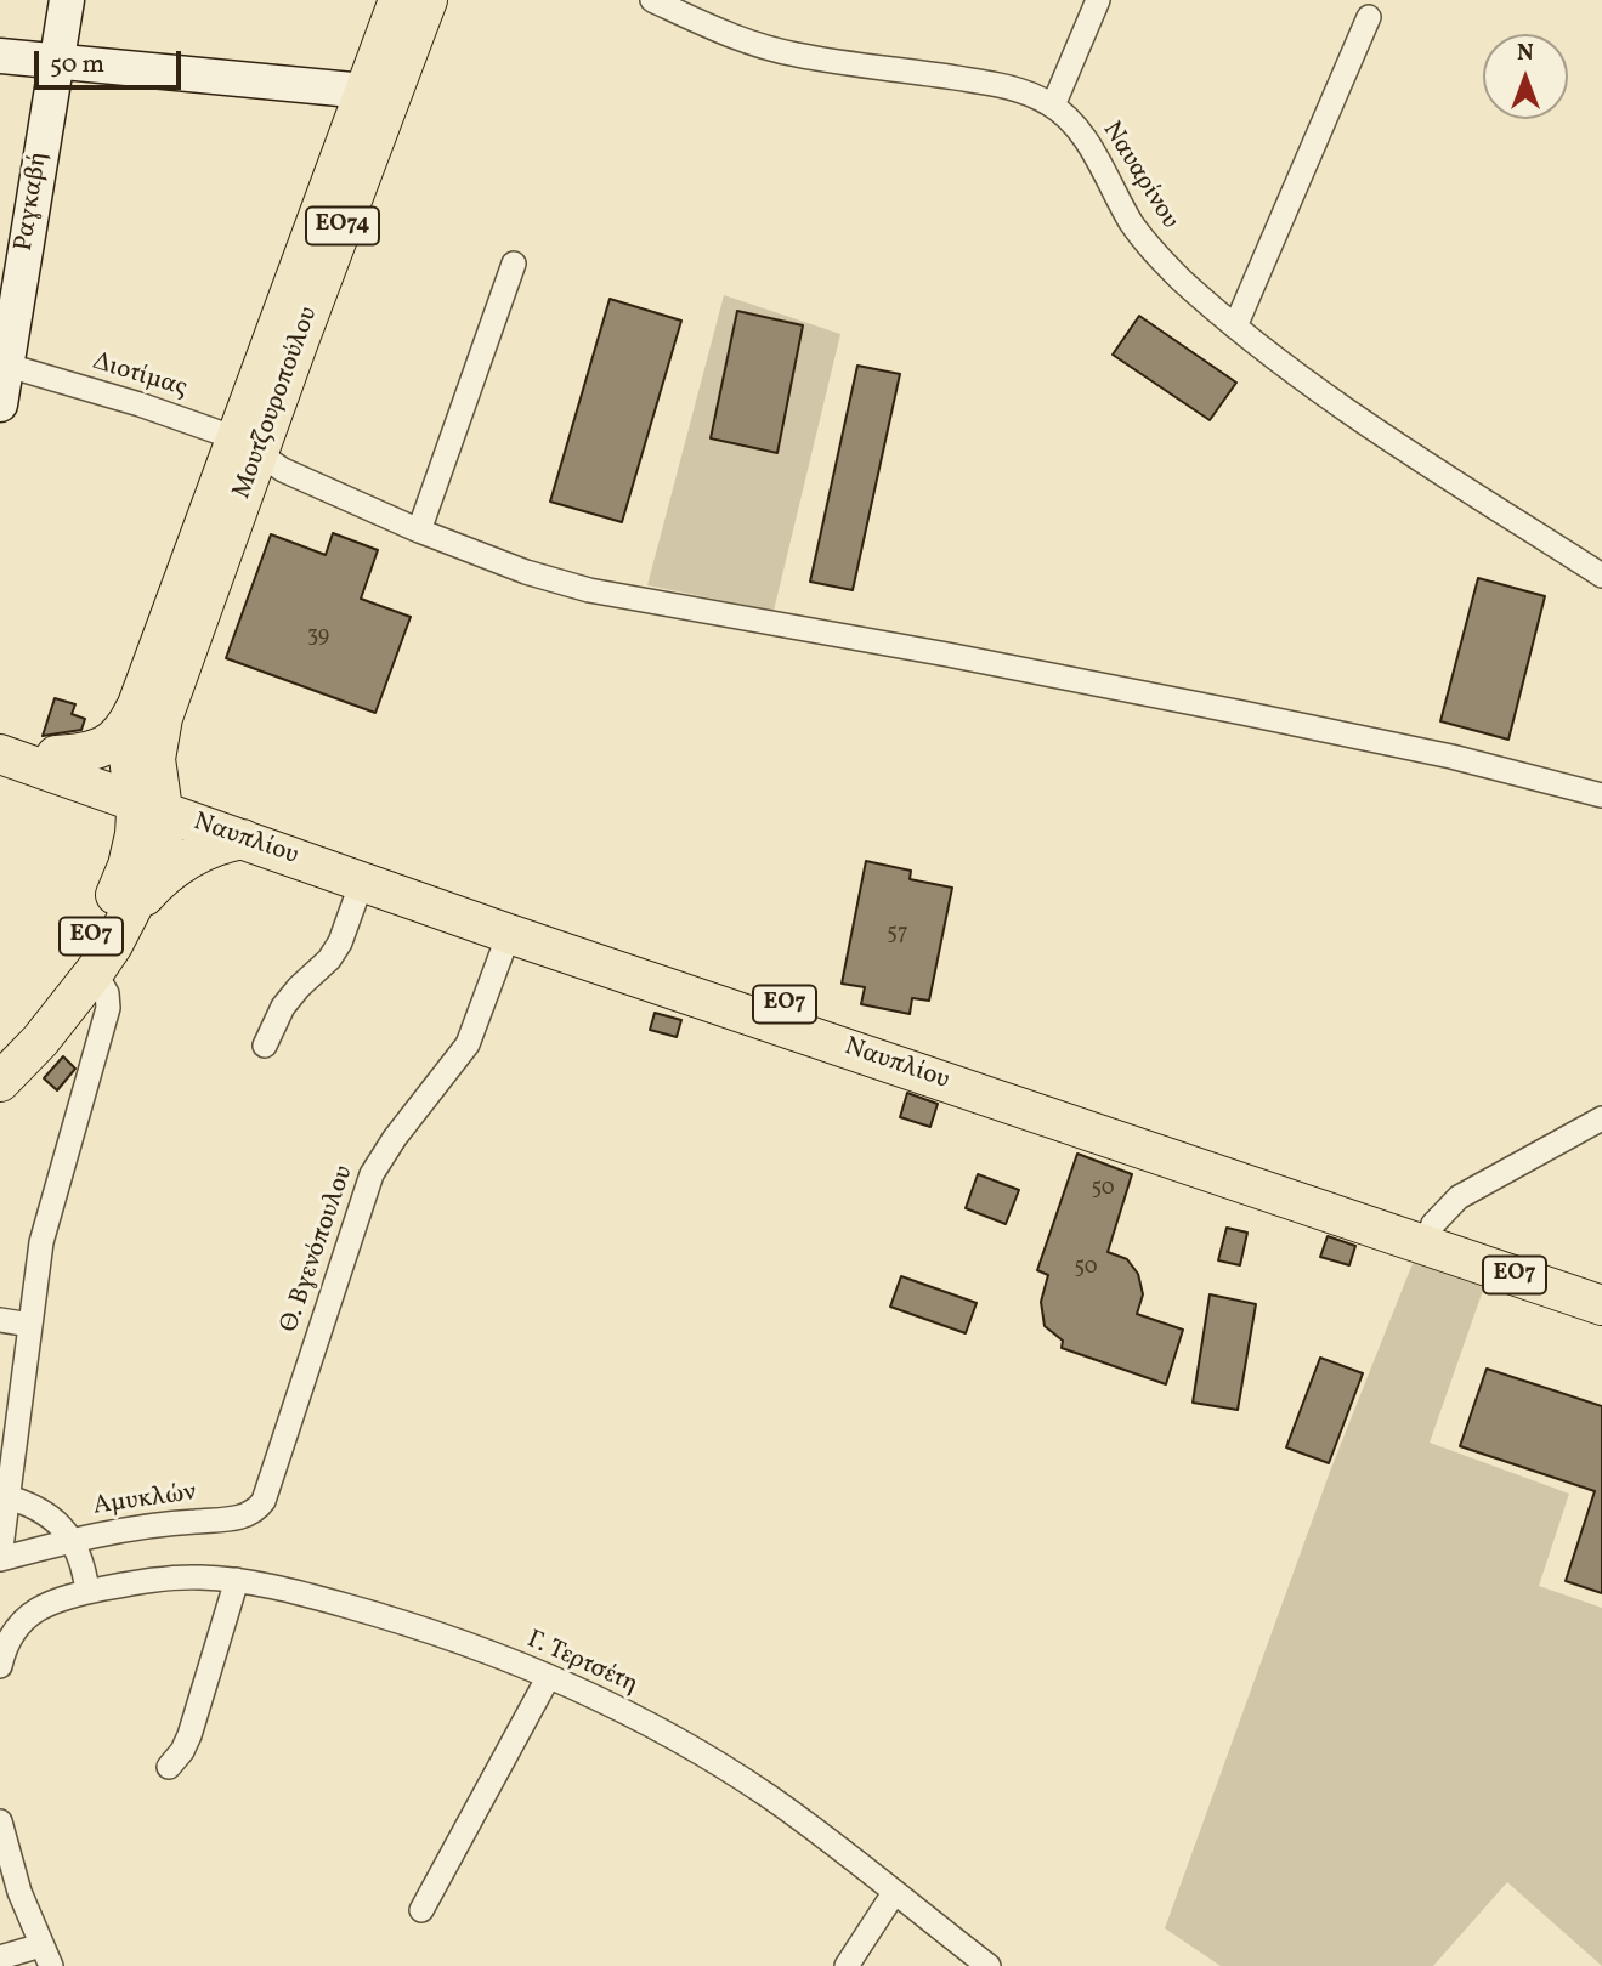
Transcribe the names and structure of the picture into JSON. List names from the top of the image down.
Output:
{
  "streets": {
    "main road": [
      "ΕΟ74",
      "Μουτζουροπούλου",
      "Ναυπλίου",
      "ΕΟ7"
    ],
    "street": [
      "Ναυαρίνου",
      "Ραγκαβή",
      "Διοτίμας",
      "Θ. Βγενόπουλου",
      "Αμυκλών",
      "Γ. Τερτσέτη"
    ]
  },
  "crossings": [
    ["Ραγκαβή", "Διοτίμας"],
    ["Διοτίμας", "Μουτζουροπούλου"],
    ["Μουτζουροπούλου", "Ναυπλίου"],
    ["Μουτζουροπούλου", "ΕΟ7"],
    ["Ναυπλίου", "ΕΟ7"],
    ["Ναυπλίου", "Θ. Βγενόπουλου"],
    ["Θ. Βγενόπουλου", "Αμυκλών"]
  ],
  "house_numbers": [
    "39",
    "57",
    "50",
    "50"
  ],
  "scale_bar": "50 m",
  "north": "top"
}
